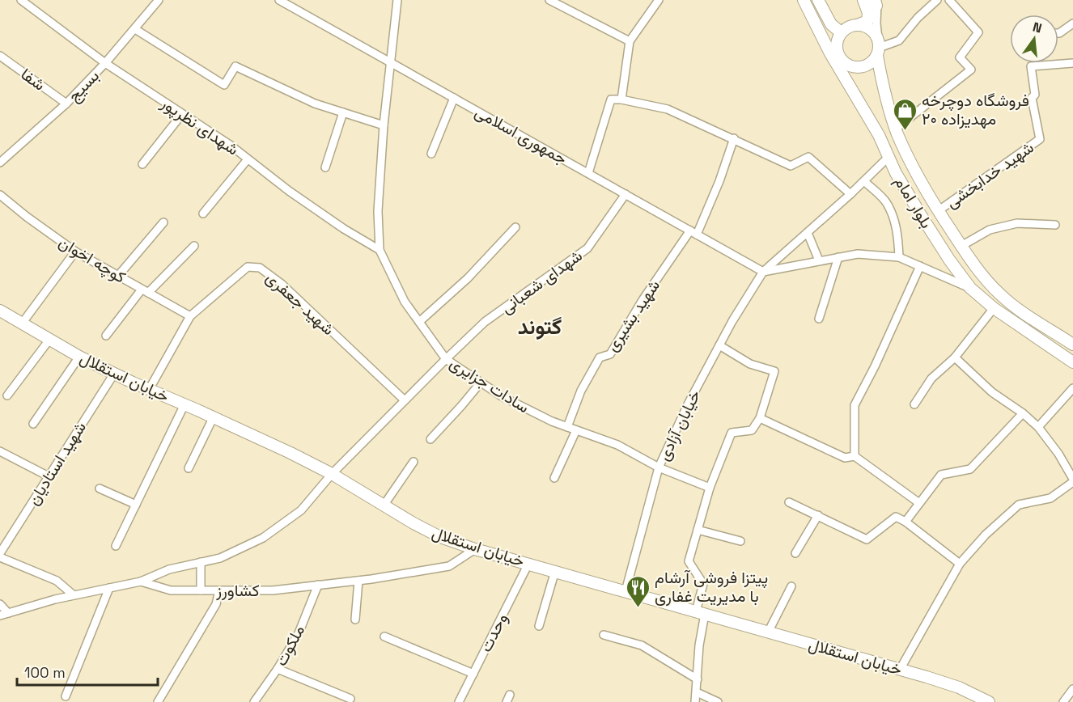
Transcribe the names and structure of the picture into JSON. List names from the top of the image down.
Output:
{
  "streets": {
    "street": [
      "شفا",
      "بسیج",
      "شهدای نظرپور",
      "جمهوری اسلامی",
      "شهید خدابخشی",
      "بلوار امام",
      "کوچه اخوان",
      "شهدای شعبانی",
      "شهید جعفری",
      "شهید بشیری",
      "خیابان استقلال",
      "سادات جزایری",
      "خیابان آزادی",
      "شهید استادیان",
      "کشاورز",
      "وحدت",
      "ملکوت"
    ]
  },
  "crossings": [
    ["شفا", "بسیج"],
    ["بسیج", "شهدای نظرپور"],
    ["شهدای نظرپور", "سادات جزایری"],
    ["جمهوری اسلامی", "شهدای شعبانی"],
    ["جمهوری اسلامی", "شهید بشیری"],
    ["جمهوری اسلامی", "سادات جزایری"],
    ["جمهوری اسلامی", "خیابان آزادی"],
    ["شهید خدابخشی", "بلوار امام"],
    ["کوچه اخوان", "شهید جعفری"],
    ["شهدای شعبانی", "شهید جعفری"],
    ["شهدای شعبانی", "خیابان استقلال"],
    ["شهدای شعبانی", "سادات جزایری"],
    ["شهید بشیری", "سادات جزایری"],
    ["خیابان استقلال", "خیابان آزادی"],
    ["خیابان استقلال", "شهید استادیان"],
    ["خیابان استقلال", "کشاورز"],
    ["خیابان استقلال", "وحدت"],
    ["سادات جزایری", "خیابان آزادی"],
    ["کشاورز", "ملکوت"]
  ],
  "districts": ["گتوند"],
  "places": {
    "shop": ["فروشگاه دوچرخه ۲۰ مهدیزاده"],
    "restaurant": ["پیتزا فروشی آرشام با مدیریت غفاری"]
  },
  "scale_bar": "100 m",
  "north": "top"
}
